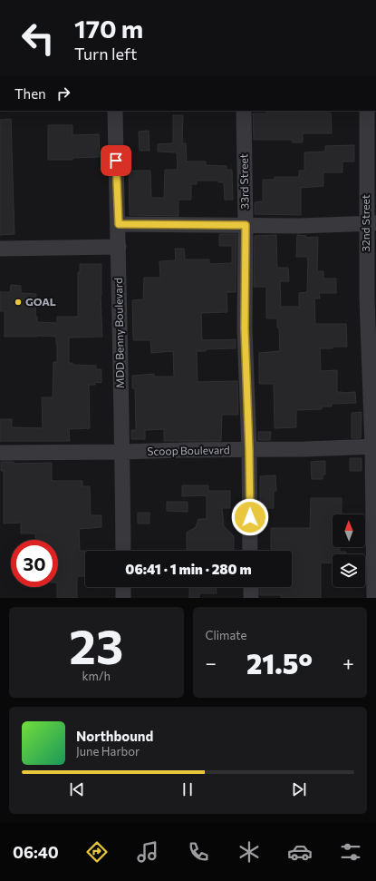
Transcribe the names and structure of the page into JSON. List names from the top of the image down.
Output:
{
  "streets": {
    "street": [
      "33rd Street",
      "32nd Street",
      "MDD Benny Boulevard",
      "Scoop Boulevard"
    ]
  },
  "crossings": [
    ["33rd Street", "Scoop Boulevard"],
    ["32nd Street", "Scoop Boulevard"],
    ["MDD Benny Boulevard", "Scoop Boulevard"]
  ],
  "places": ["GOAL"],
  "north": "top",
  "page": {
    "turn": ["170 m", "Turn left"],
    "then": "Then",
    "limit": "30",
    "trip": "06:41 · 1 min · 280 m",
    "tile": [
      ["23", "km/h"],
      "Climate"
    ],
    "heat": ["−", "21.5°", "+"],
    "song": ["Northbound", "June Harbor"],
    "tabs": "06:40"
  }
}
